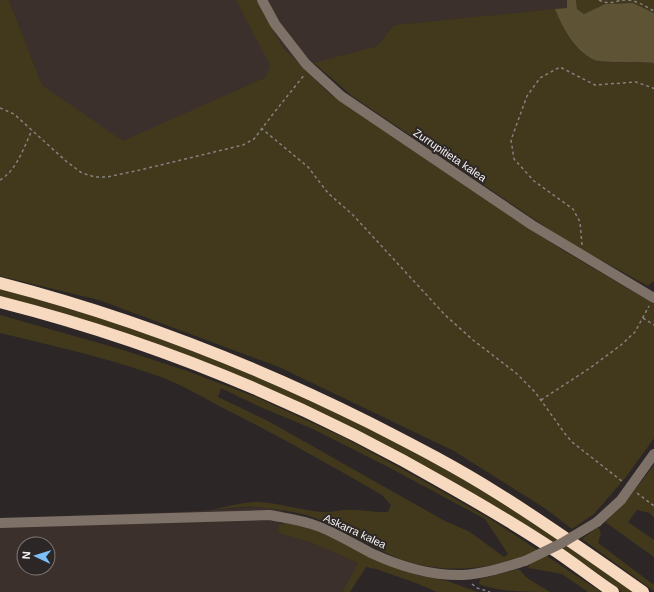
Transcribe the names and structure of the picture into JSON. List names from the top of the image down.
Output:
{
  "streets": {
    "street": ["Zurrupitieta kalea", "Askarra kalea"]
  },
  "north": "left"
}
